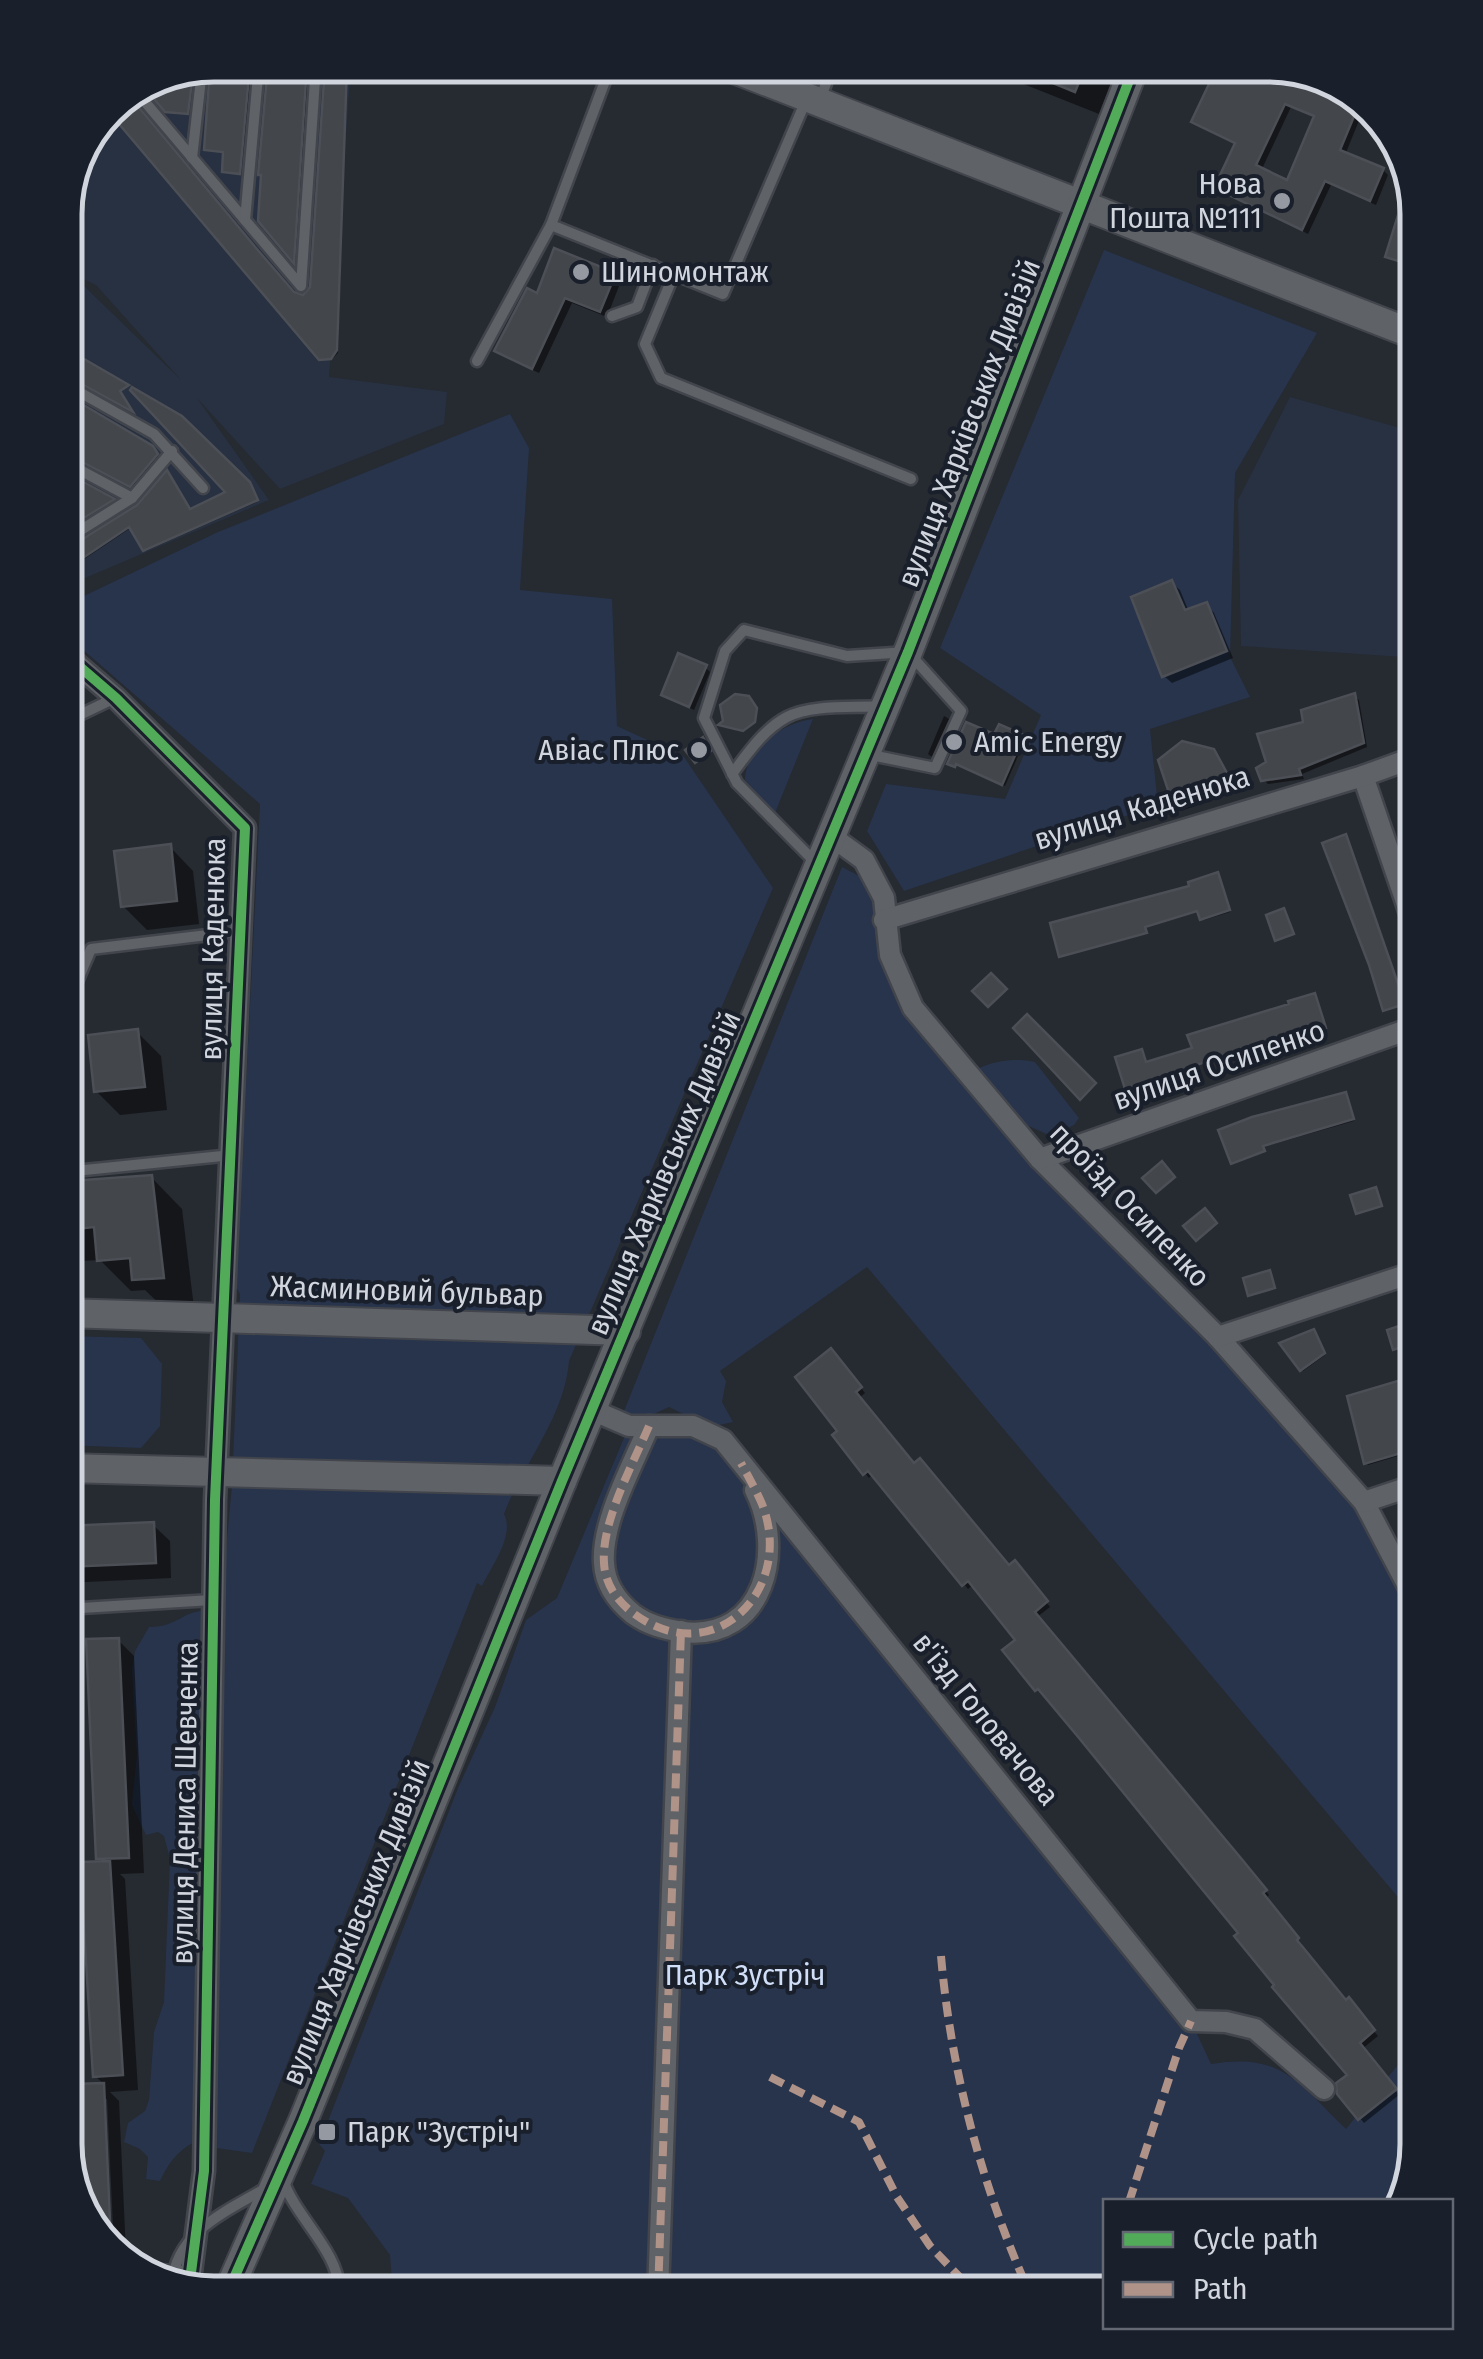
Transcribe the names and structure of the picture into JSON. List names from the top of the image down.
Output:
{
  "streets": {
    "street": [
      "вулиця Харківських Дивізій",
      "вулиця Каденюка",
      "вулиця Осипенко",
      "проїзд Осипенко",
      "Жасминовий бульвар",
      "в'їзд Головачова",
      "вулиця Дениса Шевченка"
    ]
  },
  "crossings": [
    ["вулиця Харківських Дивізій", "проїзд Осипенко"],
    ["вулиця Харківських Дивізій", "Жасминовий бульвар"],
    ["вулиця Харківських Дивізій", "в'їзд Головачова"],
    ["вулиця Каденюка", "проїзд Осипенко"],
    ["вулиця Каденюка", "Жасминовий бульвар"],
    ["вулиця Каденюка", "вулиця Дениса Шевченка"],
    ["вулиця Осипенко", "проїзд Осипенко"],
    ["Жасминовий бульвар", "вулиця Дениса Шевченка"]
  ],
  "parks": ["Парк Зустріч"],
  "places": {
    "other": [
      "Нова Пошта №111",
      "Шиномонтаж",
      "Amic Energy",
      "Авіас Плюс"
    ],
    "transit": ["Парк \"Зустріч\""]
  },
  "legend": ["Cycle path", "Path"]
}
